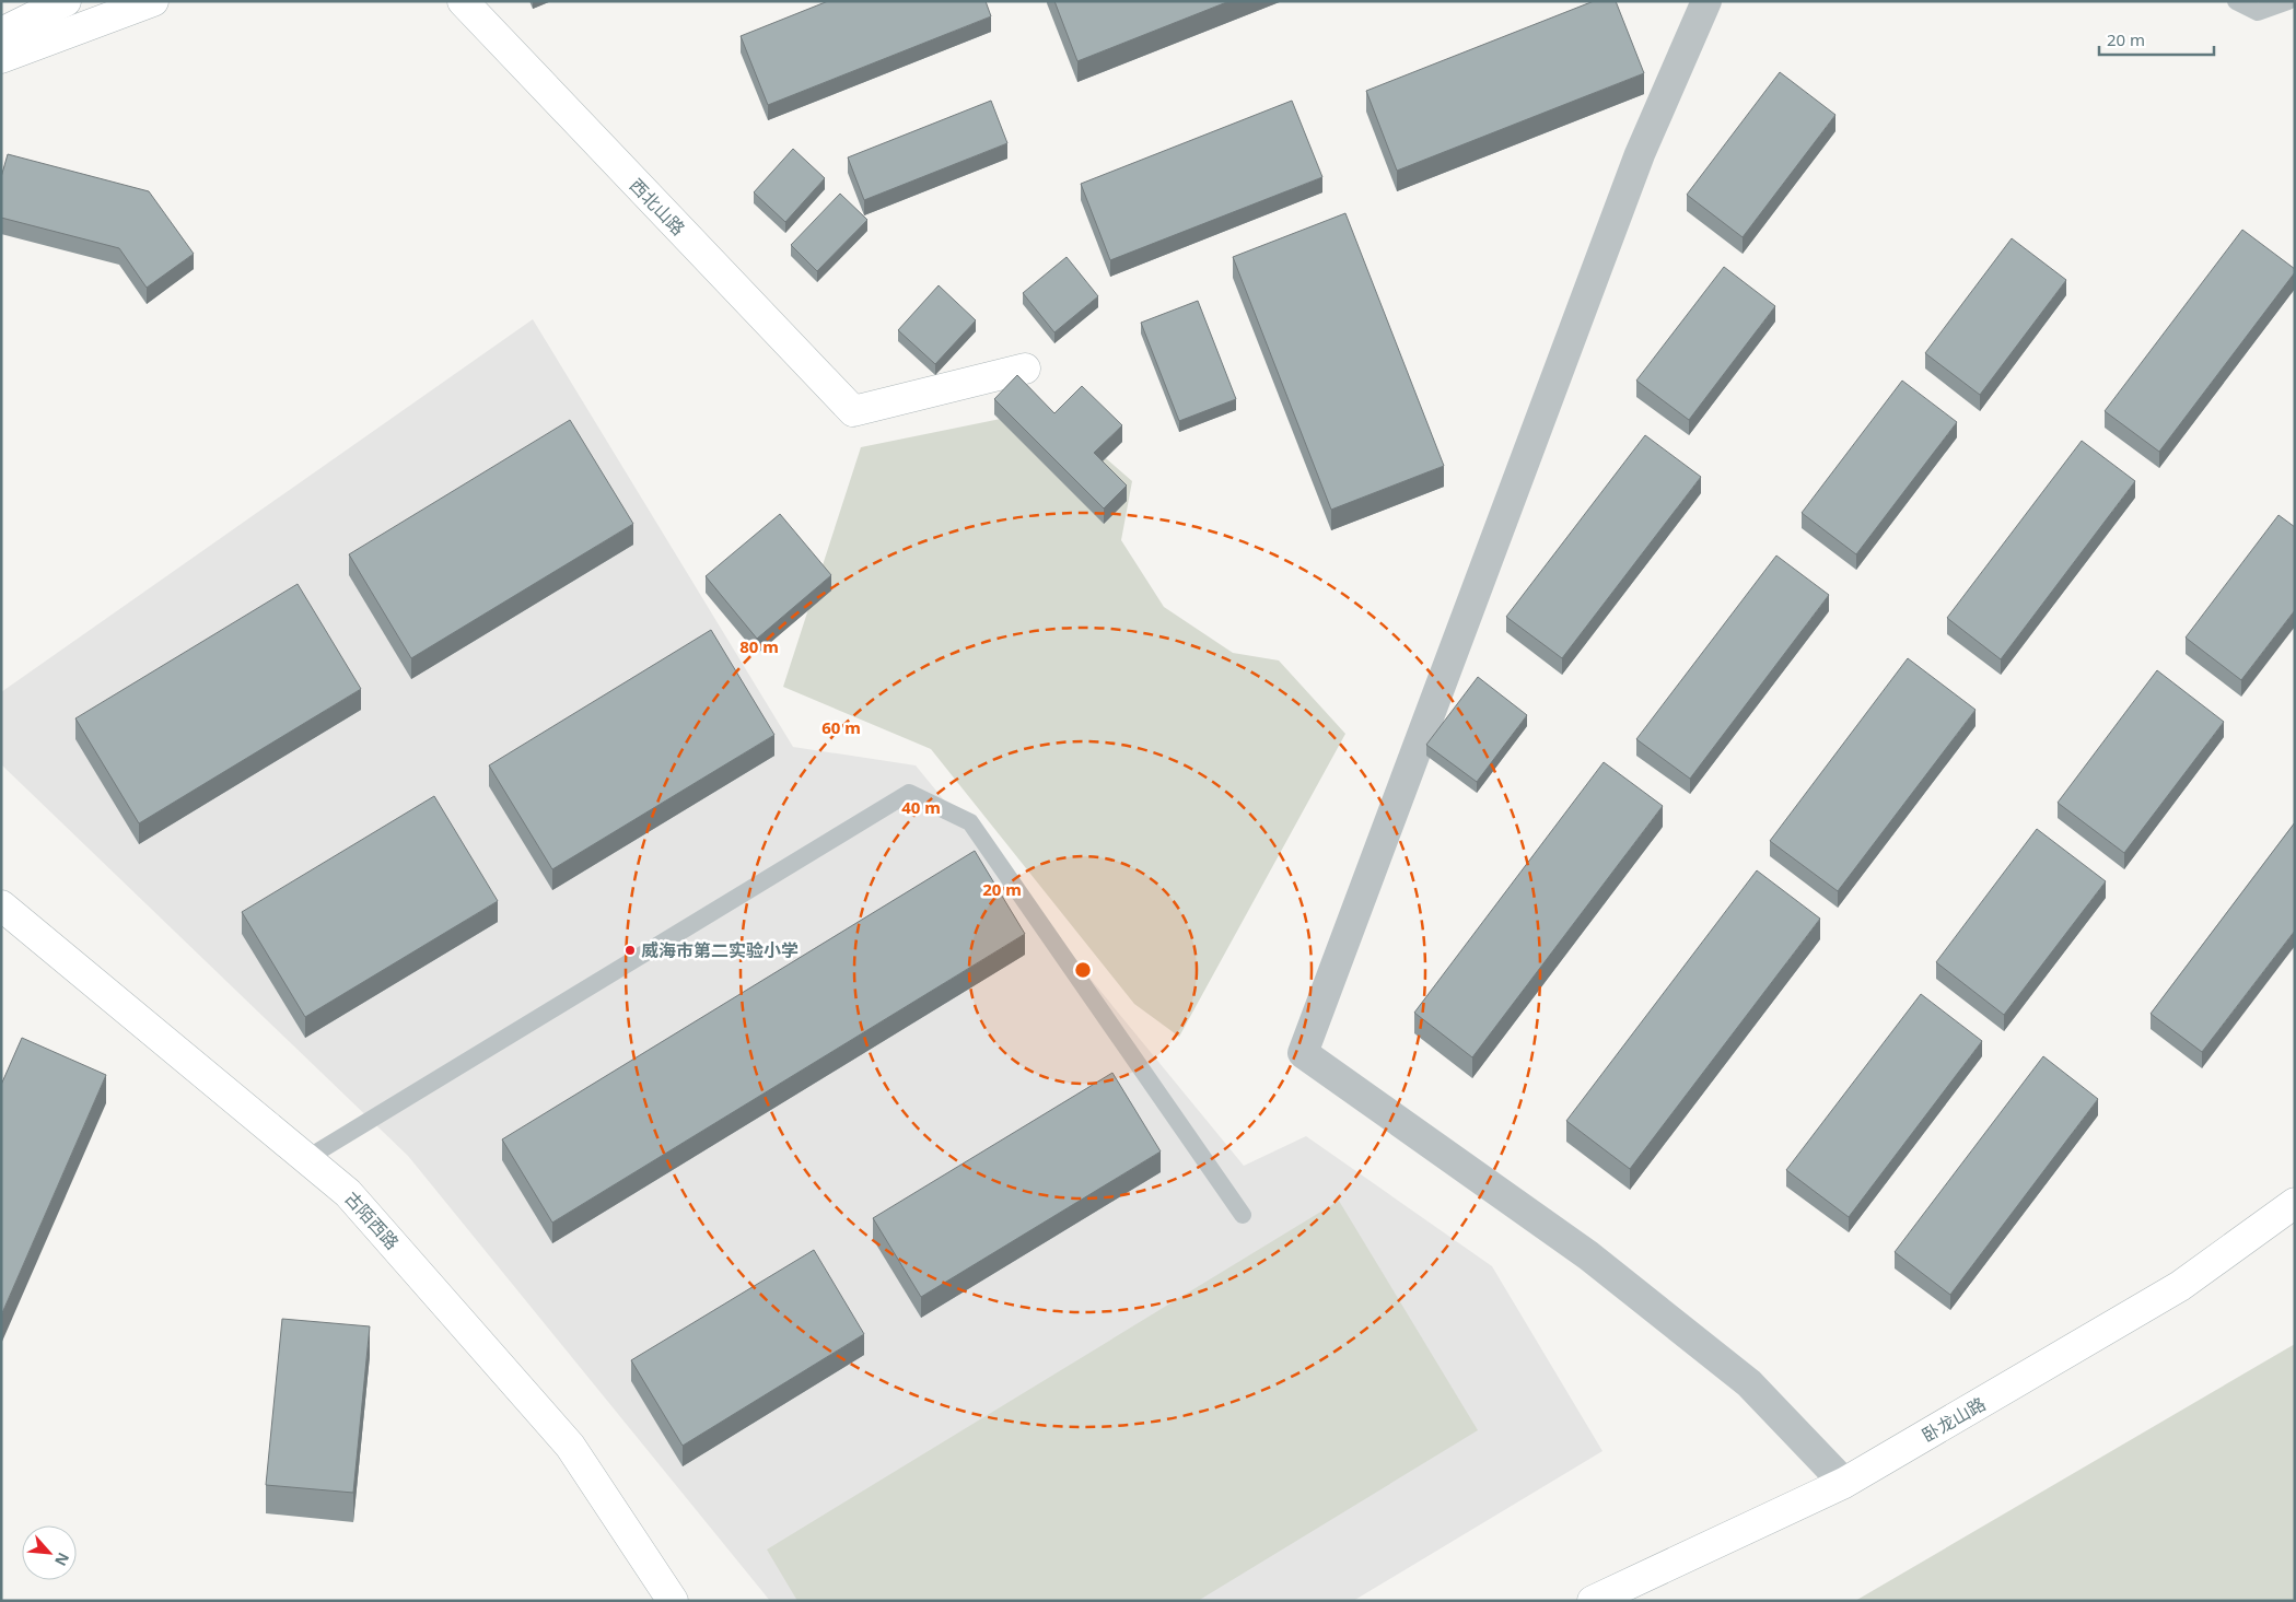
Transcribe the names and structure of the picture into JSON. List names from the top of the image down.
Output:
{
  "streets": {
    "street": ["西北山路", "古陌西路", "卧龙山路"]
  },
  "places": ["威海市第二实验小学"],
  "scale_bar": "20 m",
  "north": "bottom right",
  "rings": [
    "80 m",
    "60 m",
    "40 m",
    "20 m"
  ]
}
